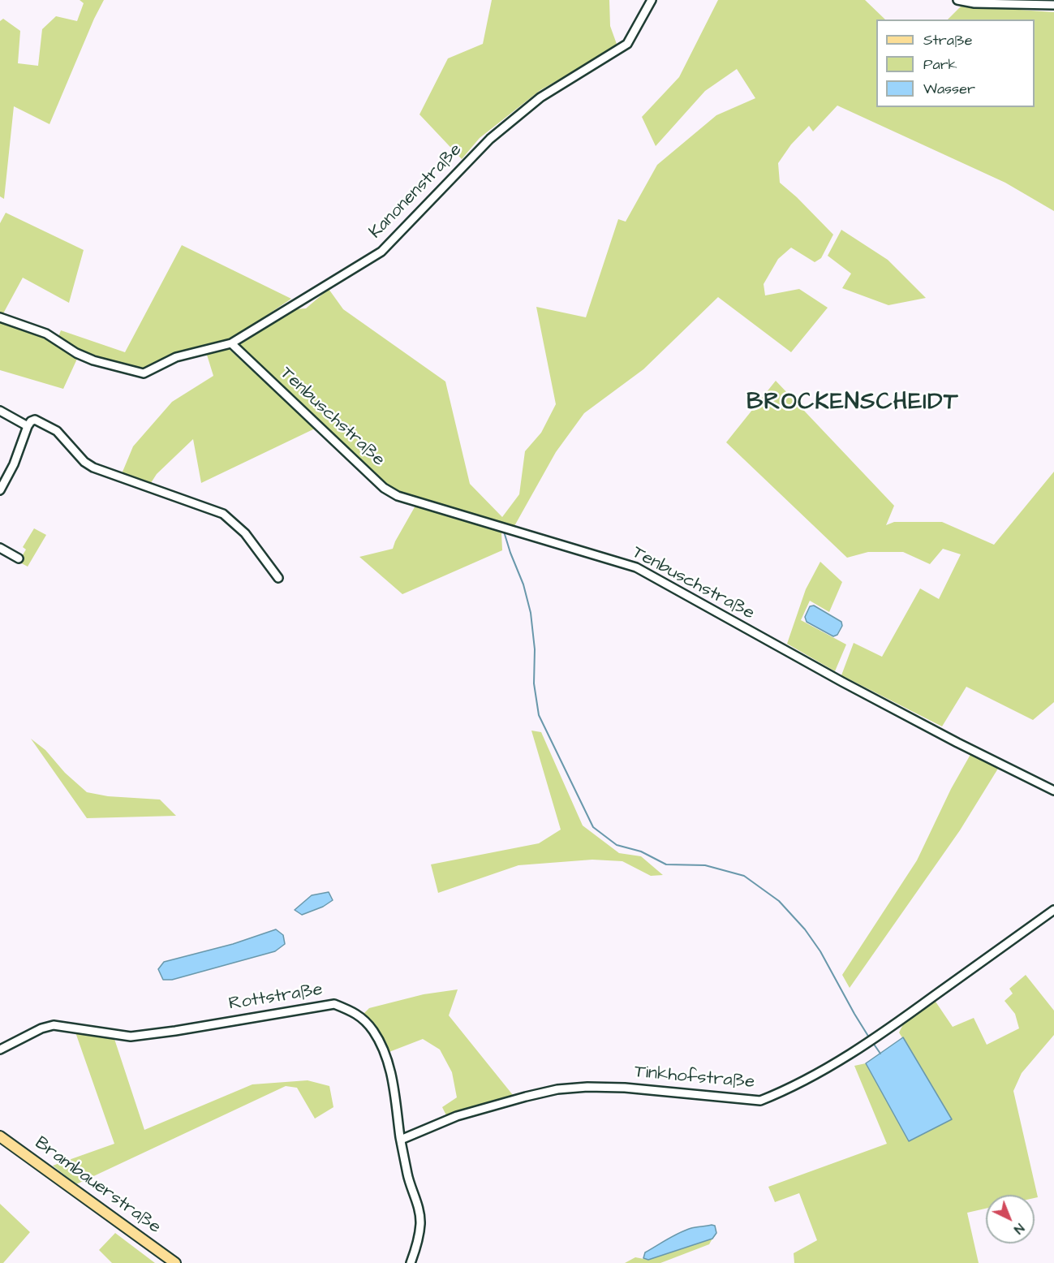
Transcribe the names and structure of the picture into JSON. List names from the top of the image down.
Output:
{
  "streets": {
    "main road": ["Brambauerstraße"],
    "street": [
      "Kanonenstraße",
      "Tenbuschstraße",
      "Rottstraße",
      "Tinkhofstraße"
    ]
  },
  "crossings": [
    ["Kanonenstraße", "Tenbuschstraße"],
    ["Rottstraße", "Tinkhofstraße"]
  ],
  "districts": ["BROCKENSCHEIDT"],
  "legend": ["Straße", "Park", "Wasser"],
  "north": "bottom right"
}
